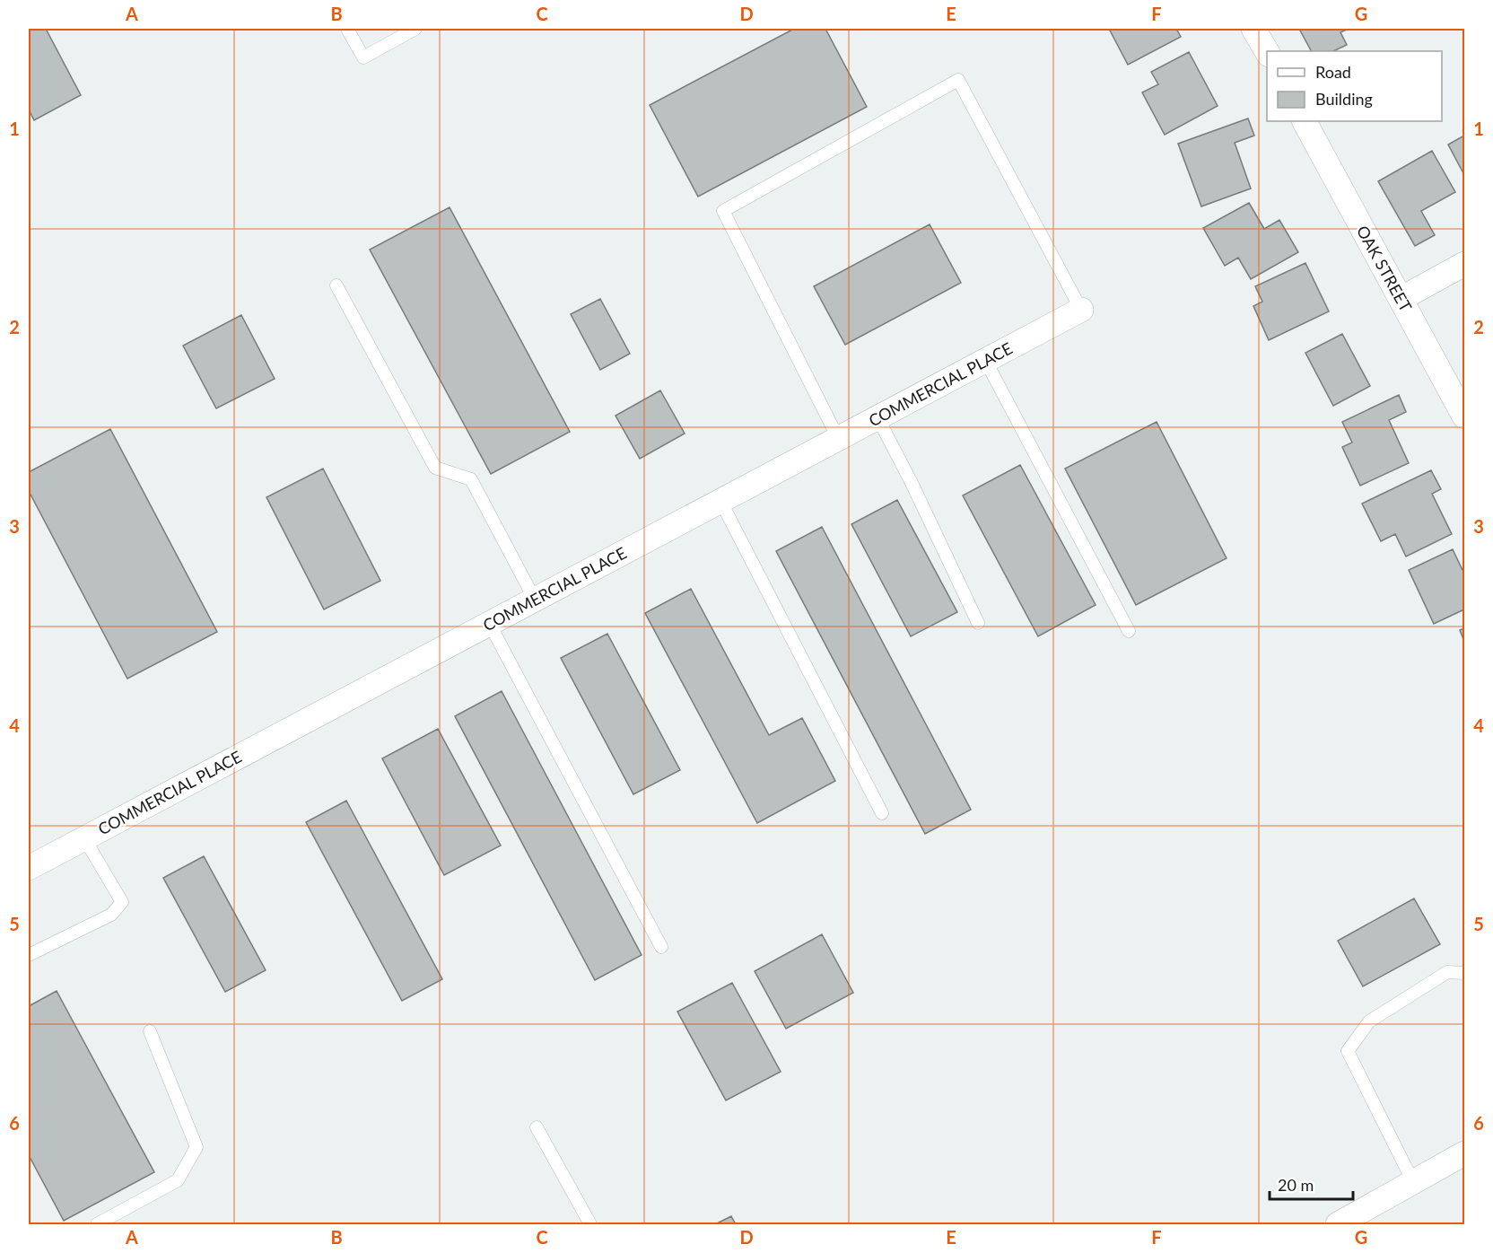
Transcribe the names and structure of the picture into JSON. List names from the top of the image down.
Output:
{
  "streets": {
    "street": ["OAK STREET", "COMMERCIAL PLACE"]
  },
  "legend": ["Road", "Building"],
  "scale_bar": "20 m",
  "grid": {
    "columns": [
      "A",
      "B",
      "C",
      "D",
      "E",
      "F",
      "G"
    ],
    "rows": [
      "1",
      "2",
      "3",
      "4",
      "5",
      "6"
    ]
  }
}
